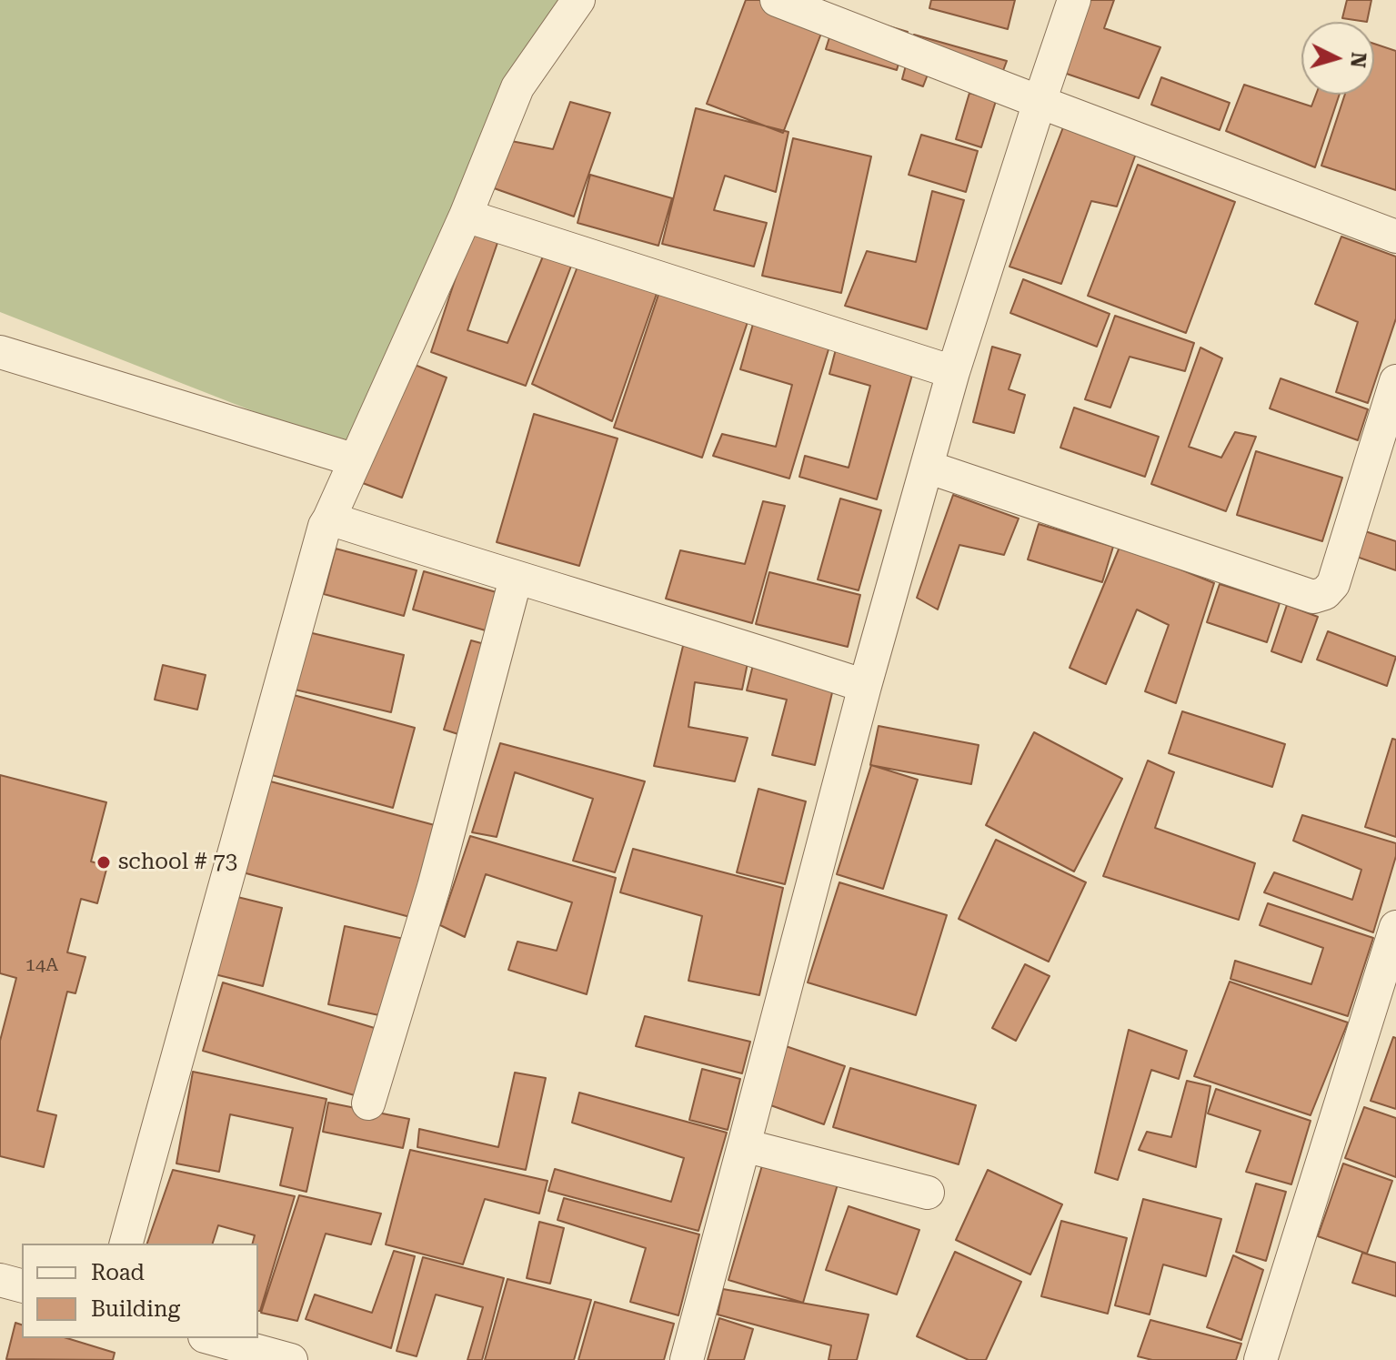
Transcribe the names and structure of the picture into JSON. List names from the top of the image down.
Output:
{
  "places": ["school # 73"],
  "house_numbers": ["14A"],
  "legend": ["Road", "Building"],
  "north": "right"
}
